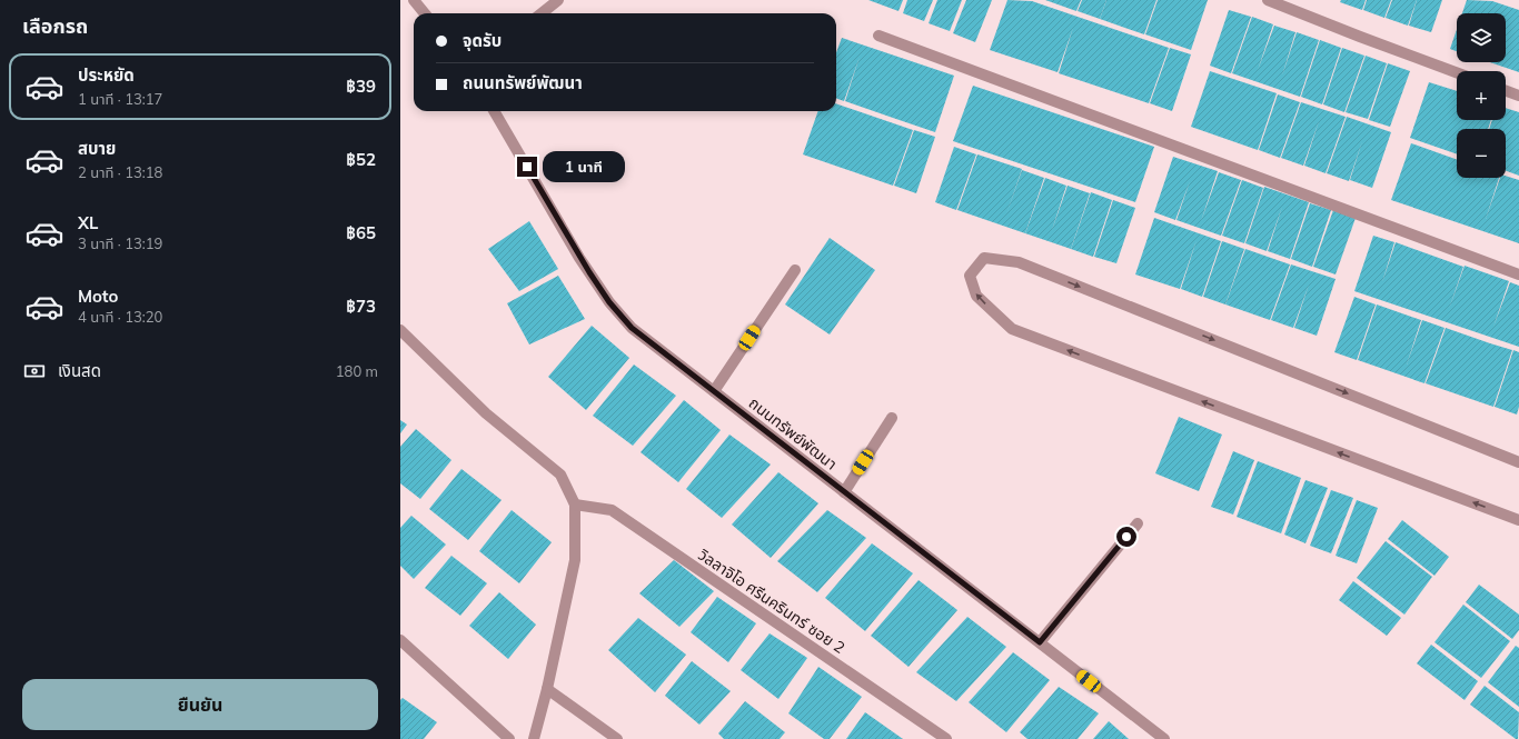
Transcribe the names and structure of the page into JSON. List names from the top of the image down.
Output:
{
  "streets": {
    "street": ["ถนนทรัพย์พัฒนา", "วิลลาจิโอ ศรีนครินทร์ ซอย 2"]
  },
  "page": {
    "heading": "เลือกรถ",
    "map_buttons": ["+", "−"],
    "banner": ["จุดรับ", "ถนนทรัพย์พัฒนา"],
    "list": [
      {
        "name": "ประหยัด",
        "note": "1 นาที · 13:17",
        "value": "฿39"
      },
      {
        "name": "สบาย",
        "note": "2 นาที · 13:18",
        "value": "฿52"
      },
      {
        "name": "XL",
        "note": "3 นาที · 13:19",
        "value": "฿65"
      },
      {
        "name": "Moto",
        "note": "4 นาที · 13:20",
        "value": "฿73"
      }
    ],
    "bubble": "1 นาที",
    "pay": ["เงินสด", "180 m"],
    "buttons": "ยืนยัน"
  }
}
